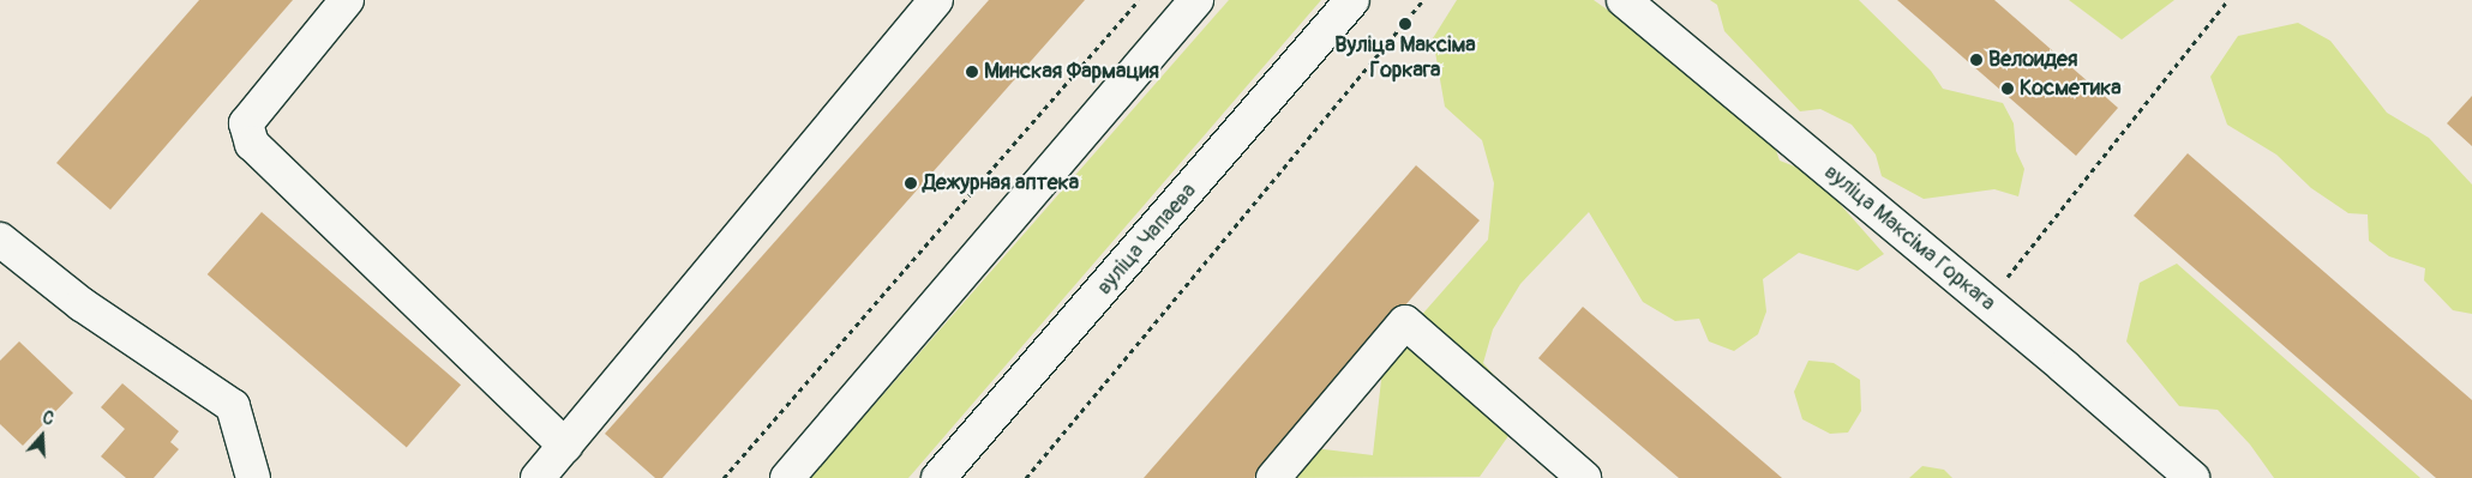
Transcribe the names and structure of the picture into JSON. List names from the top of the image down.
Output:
{
  "streets": {
    "main road": ["вуліца Максіма Горкага", "вуліца Чапаева"]
  },
  "places": [
    "Вуліца Максіма Горкага",
    "Велоидея",
    "Минская Фармация",
    "Косметика",
    "Дежурная аптека"
  ],
  "north": "top"
}
